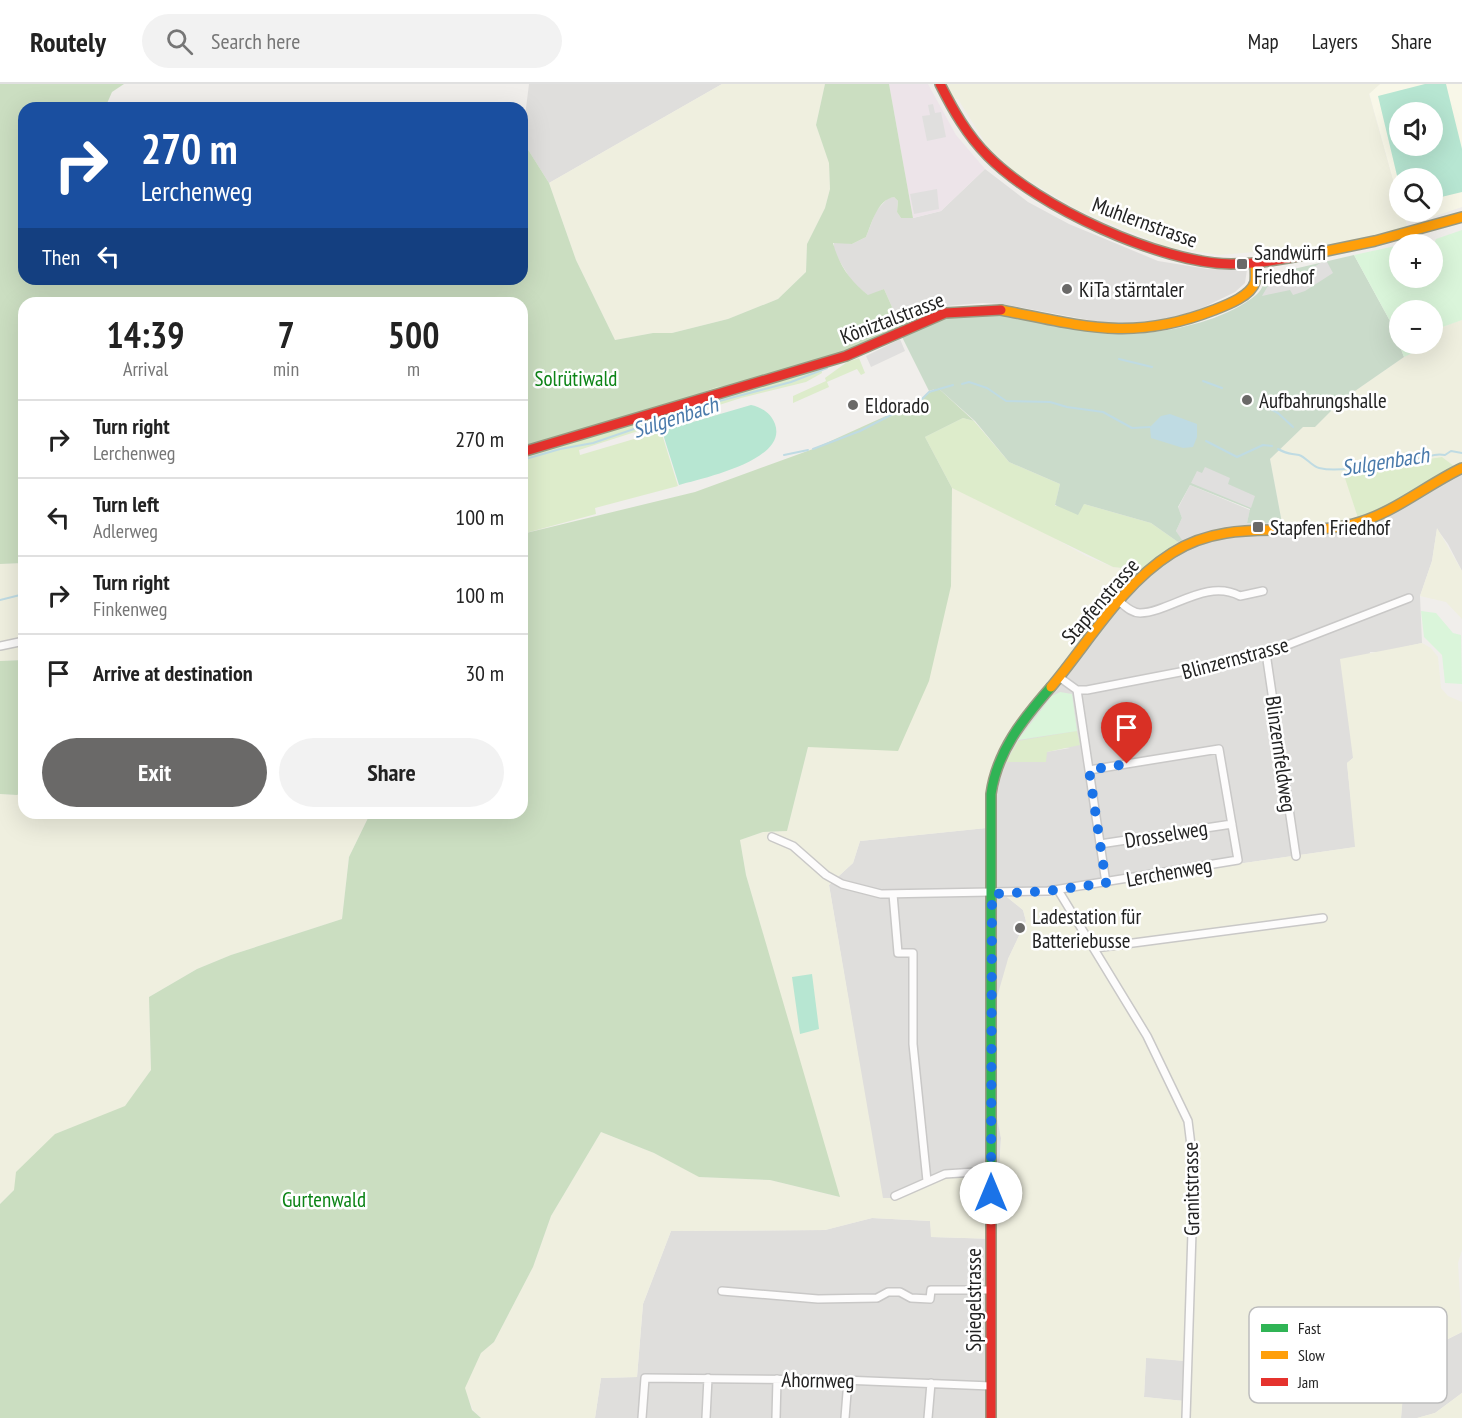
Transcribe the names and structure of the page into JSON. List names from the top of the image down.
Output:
{
  "streets": {
    "street": [
      "Muhlernstrasse",
      "Köniztalstrasse",
      "Stapfenstrasse",
      "Blinzernstrasse",
      "Blinzernfeldweg",
      "Drosselweg",
      "Lerchenweg",
      "Granitstrasse",
      "Spiegelstrasse",
      "Ahornweg"
    ]
  },
  "crossings": [
    ["Muhlernstrasse", "Köniztalstrasse"],
    ["Stapfenstrasse", "Lerchenweg"],
    ["Stapfenstrasse", "Spiegelstrasse"],
    ["Blinzernstrasse", "Blinzernfeldweg"],
    ["Drosselweg", "Lerchenweg"],
    ["Lerchenweg", "Granitstrasse"],
    ["Lerchenweg", "Spiegelstrasse"],
    ["Spiegelstrasse", "Ahornweg"]
  ],
  "water": ["Sulgenbach"],
  "parks": ["Solrütiwald", "Gurtenwald"],
  "places": {
    "transit": ["Sandwürfi Friedhof", "Stapfen Friedhof"],
    "other": [
      "KiTa stärntaler",
      "Aufbahrungshalle",
      "Eldorado",
      "Ladestation für Batteriebusse"
    ]
  },
  "legend": ["Fast", "Slow", "Jam"],
  "page": {
    "header": "Routely",
    "search": "Search here",
    "nav": ["Map", "Layers", "Share"],
    "map_buttons": ["+", "−"],
    "turn": ["270 m", "Lerchenweg"],
    "then": "Then",
    "eta": [
      "14:39",
      "Arrival",
      "7",
      "min",
      "500",
      "m"
    ],
    "list": [
      {
        "name": "Turn right",
        "note": "Lerchenweg",
        "value": "270 m"
      },
      {
        "name": "Turn left",
        "note": "Adlerweg",
        "value": "100 m"
      },
      {
        "name": "Turn right",
        "note": "Finkenweg",
        "value": "100 m"
      },
      {
        "name": "Arrive at destination",
        "value": "30 m"
      }
    ],
    "buttons": ["Exit", "Share"]
  }
}
